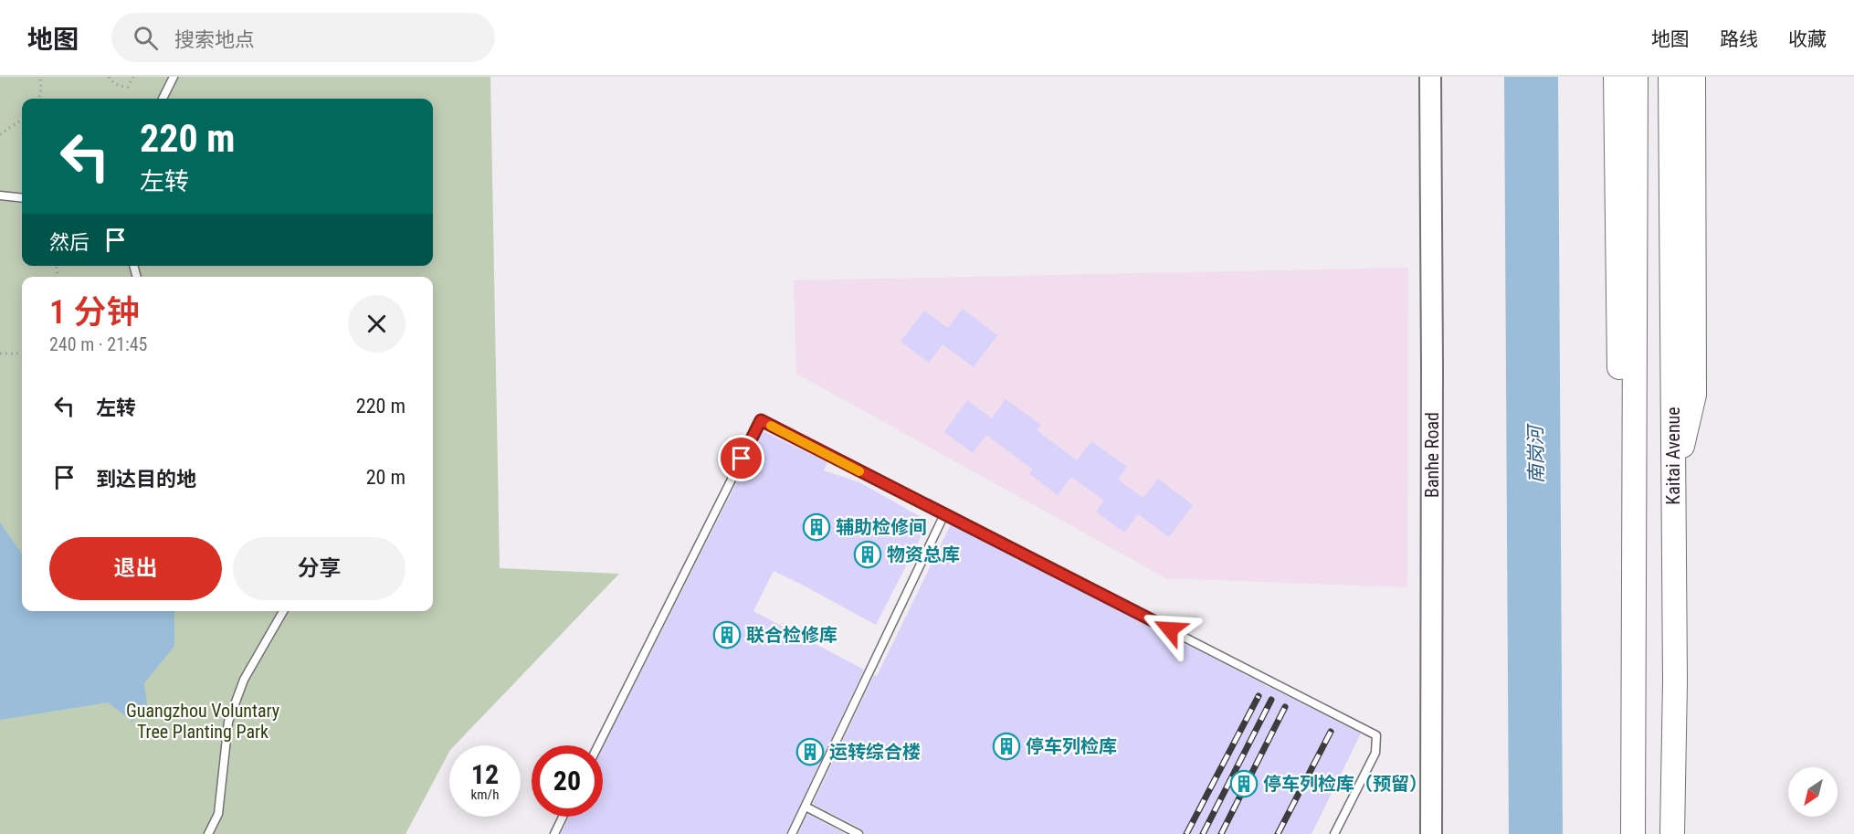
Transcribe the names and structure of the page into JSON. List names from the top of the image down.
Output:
{
  "streets": {
    "main road": ["Kaitai Avenue"],
    "street": ["Banhe Road"]
  },
  "water": ["南岗河"],
  "parks": ["Guangzhou Voluntary Tree Planting Park"],
  "places": {
    "building": [
      "辅助检修间",
      "物资总库",
      "联合检修库",
      "停车列检库",
      "运转综合楼",
      "停车列检库（预留）"
    ]
  },
  "north": "bottom left",
  "page": {
    "header": "地图",
    "search": "搜索地点",
    "nav": ["地图", "路线", "收藏"],
    "turn": ["220 m", "左转"],
    "then": "然后",
    "heading": ["1 分钟", "240 m · 21:45"],
    "list": [
      {
        "name": "左转",
        "value": "220 m"
      },
      {
        "name": "到达目的地",
        "value": "20 m"
      }
    ],
    "buttons": ["退出", "分享"],
    "speed": "12 km/h",
    "limit": "20"
  }
}
